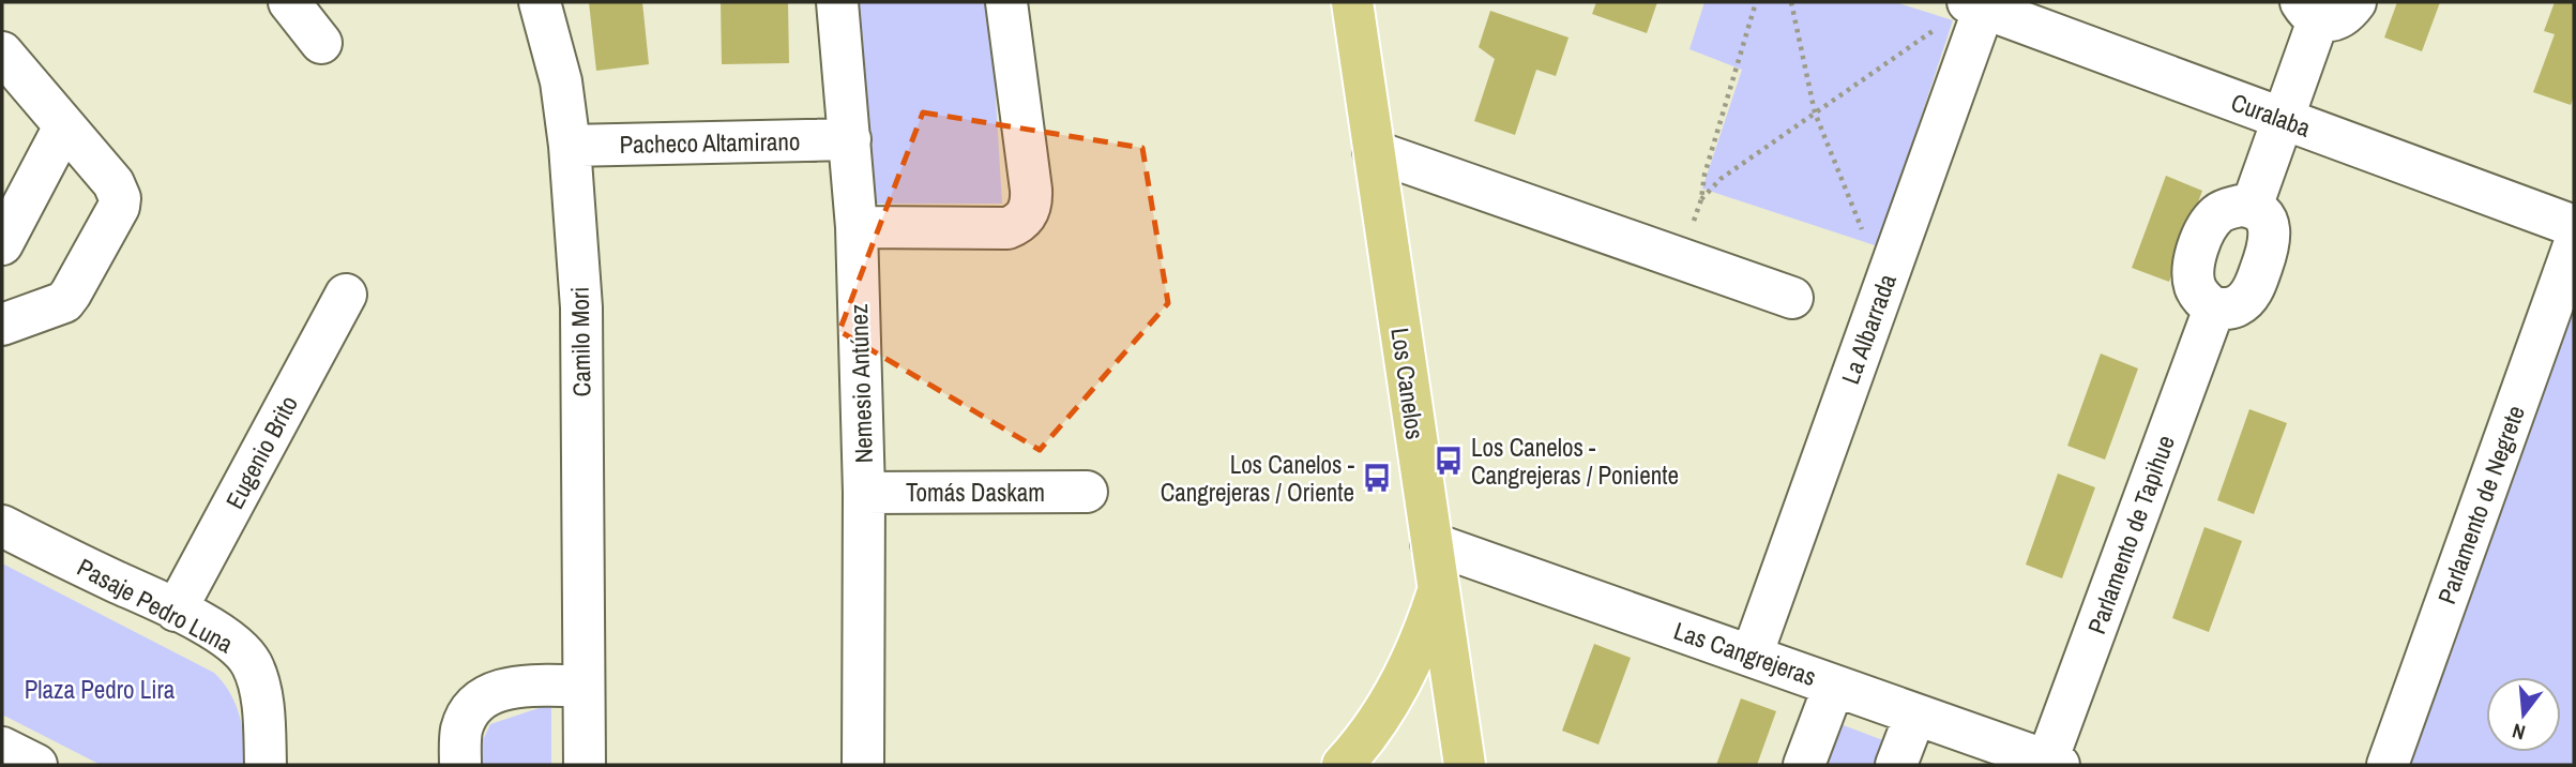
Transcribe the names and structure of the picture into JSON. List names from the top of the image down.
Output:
{
  "streets": {
    "main road": ["Los Canelos"],
    "street": [
      "Curalaba",
      "Pacheco Altamirano",
      "La Albarrada",
      "Camilo Mori",
      "Nemesio Antúnez",
      "Eugenio Brito",
      "Tomás Daskam",
      "Parlamento de Negrete",
      "Parlamento de Tapihue",
      "Pasaje Pedro Luna",
      "Las Cangrejeras"
    ]
  },
  "crossings": [
    ["Curalaba", "La Albarrada"],
    ["Pacheco Altamirano", "Camilo Mori"],
    ["Pacheco Altamirano", "Nemesio Antúnez"],
    ["La Albarrada", "Las Cangrejeras"],
    ["Nemesio Antúnez", "Tomás Daskam"],
    ["Los Canelos", "Las Cangrejeras"],
    ["Eugenio Brito", "Pasaje Pedro Luna"],
    ["Parlamento de Tapihue", "Las Cangrejeras"]
  ],
  "parks": ["Plaza Pedro Lira"],
  "places": {
    "bus stop": ["Los Canelos - Cangrejeras / Poniente", "Los Canelos - Cangrejeras / Oriente"]
  },
  "north": "bottom"
}
